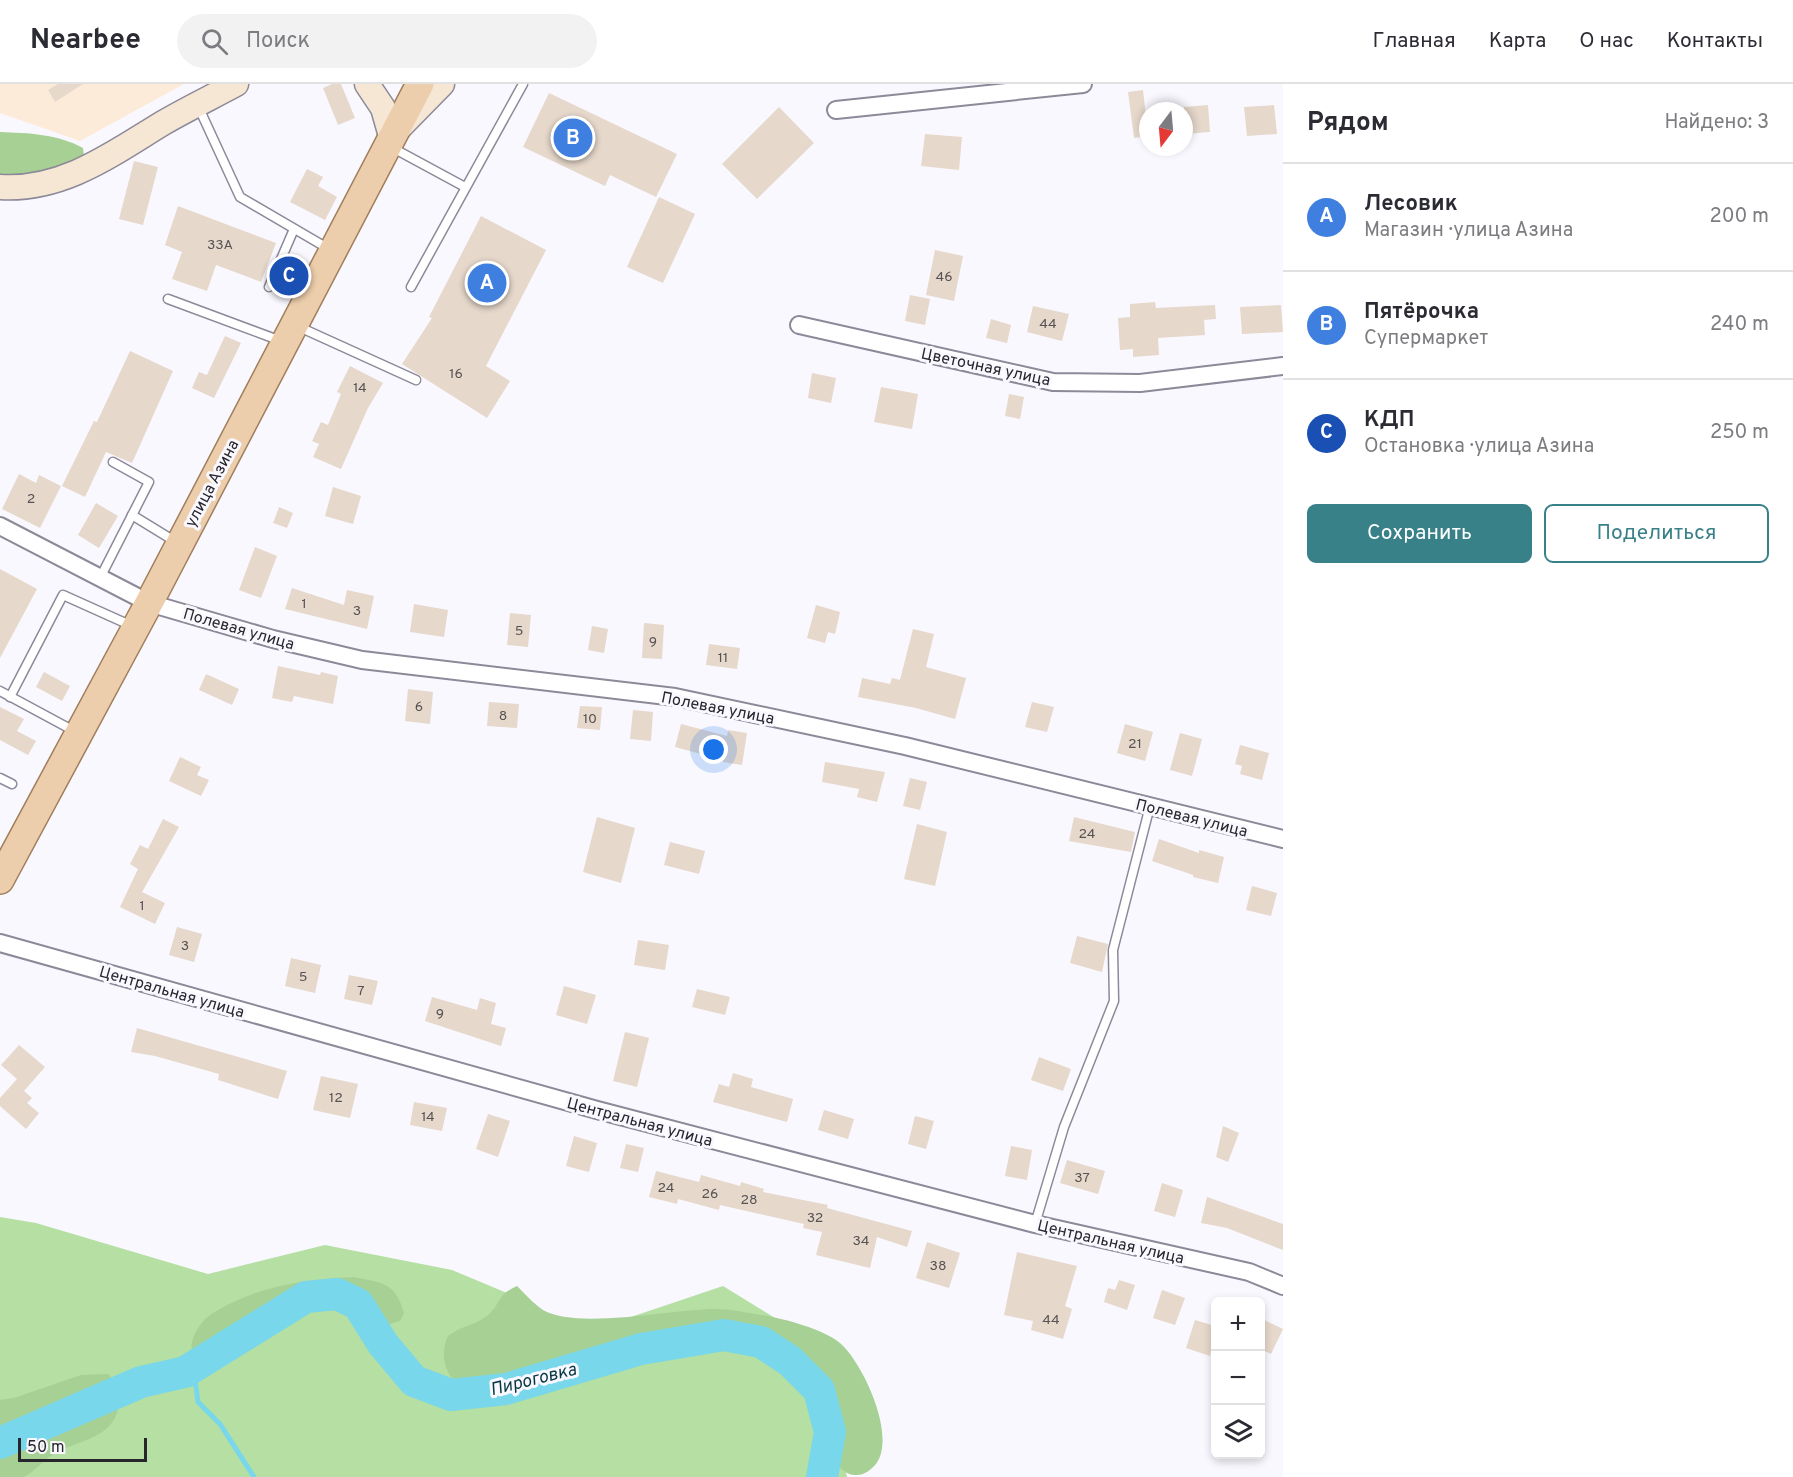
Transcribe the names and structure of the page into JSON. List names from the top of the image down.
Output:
{
  "streets": {
    "main road": ["улица Азина"],
    "street": ["Цветочная улица", "Полевая улица", "Центральная улица"]
  },
  "crossings": [
    ["улица Азина", "Полевая улица"]
  ],
  "water": ["Пироговка"],
  "house_numbers": [
    "33А",
    "46",
    "44",
    "16",
    "14",
    "2",
    "1",
    "3",
    "5",
    "9",
    "11",
    "6",
    "8",
    "10",
    "21",
    "24",
    "1",
    "3",
    "5",
    "7",
    "9",
    "12",
    "14",
    "37",
    "24",
    "26",
    "28",
    "32",
    "34",
    "38",
    "44"
  ],
  "scale_bar": "50 m",
  "north": "bottom",
  "page": {
    "header": "Nearbee",
    "search": "Поиск",
    "nav": [
      "Главная",
      "Карта",
      "О нас",
      "Контакты"
    ],
    "heading": ["Рядом", "Найдено: 3"],
    "pins": ["B", "C", "A"],
    "list": [
      {
        "mark": "A",
        "name": "Лесовик",
        "note": "Магазин · улица Азина",
        "value": "200 m"
      },
      {
        "mark": "B",
        "name": "Пятёрочка",
        "note": "Супермаркет",
        "value": "240 m"
      },
      {
        "mark": "C",
        "name": "КДП",
        "note": "Остановка · улица Азина",
        "value": "250 m"
      }
    ],
    "buttons": ["Сохранить", "Поделиться"],
    "map_buttons": ["+", "−"],
    "scale": "50 m"
  }
}
